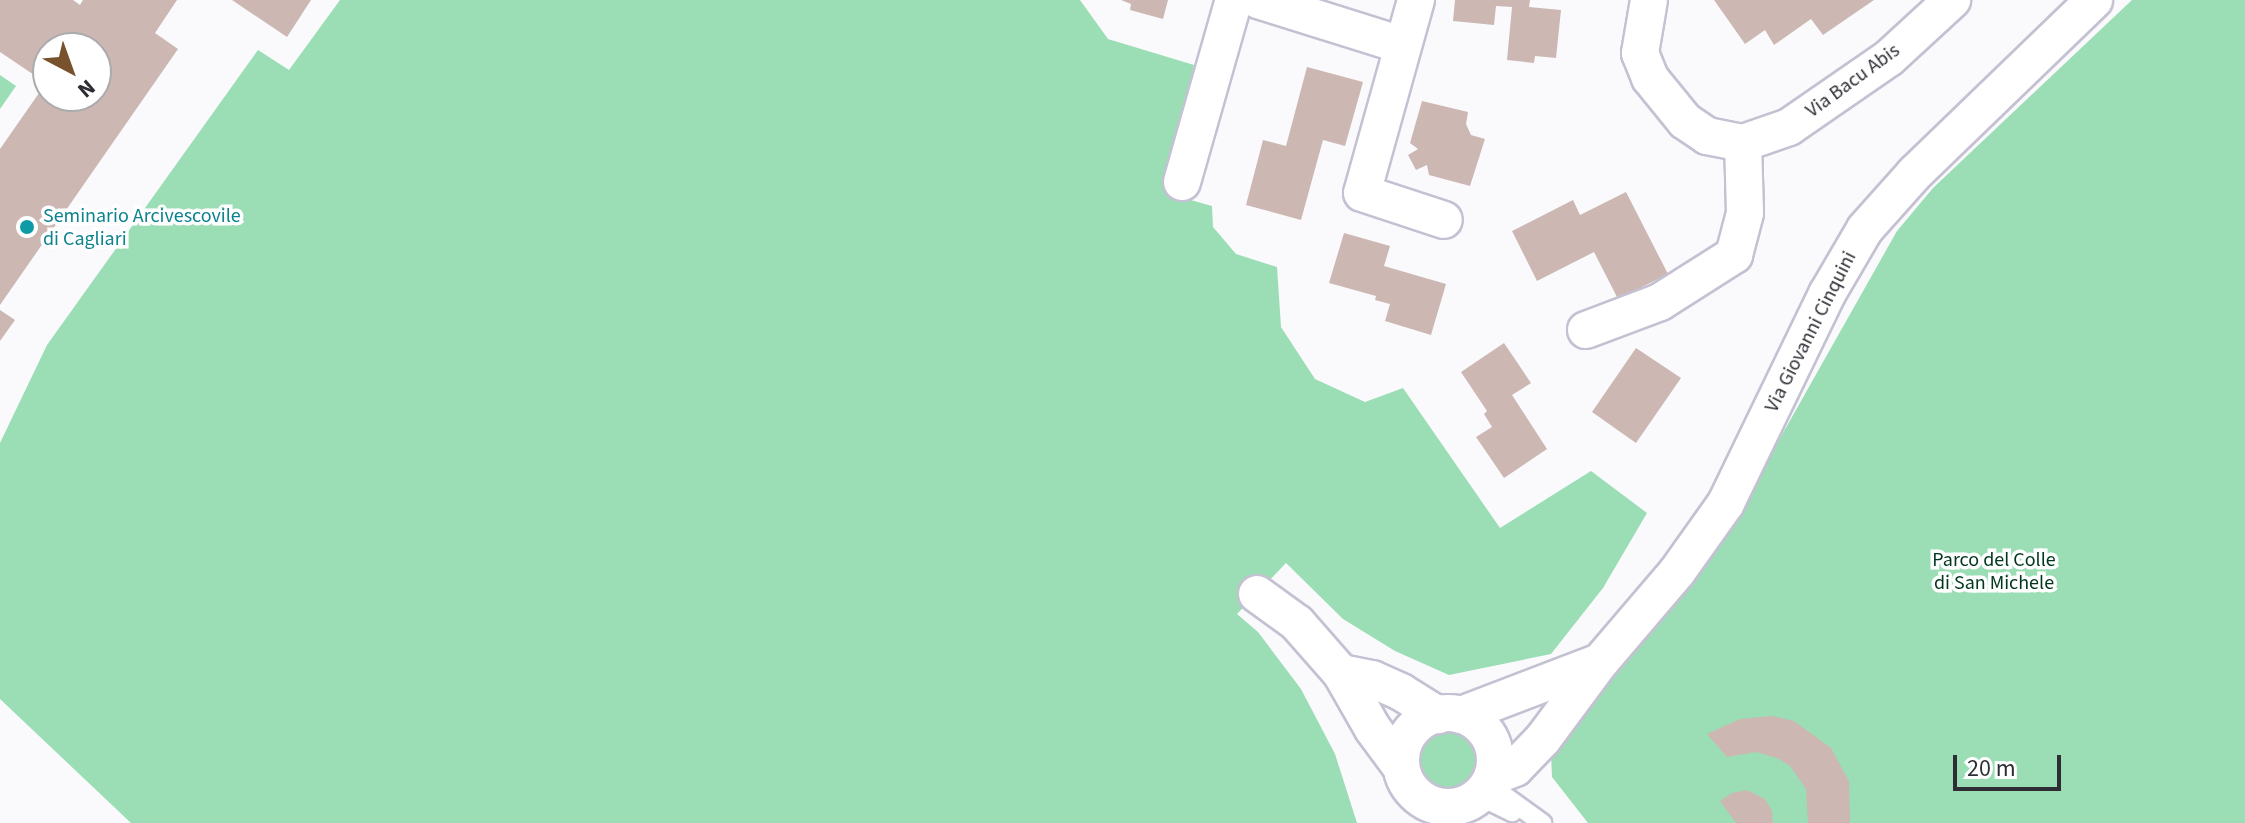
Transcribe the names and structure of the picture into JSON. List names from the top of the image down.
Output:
{
  "streets": {
    "street": ["Via Bacu Abis", "Via Giovanni Cinquini"]
  },
  "parks": ["Parco del Colle di San Michele"],
  "places": ["Seminario Arcivescovile di Cagliari"],
  "scale_bar": "20 m",
  "north": "bottom right"
}
